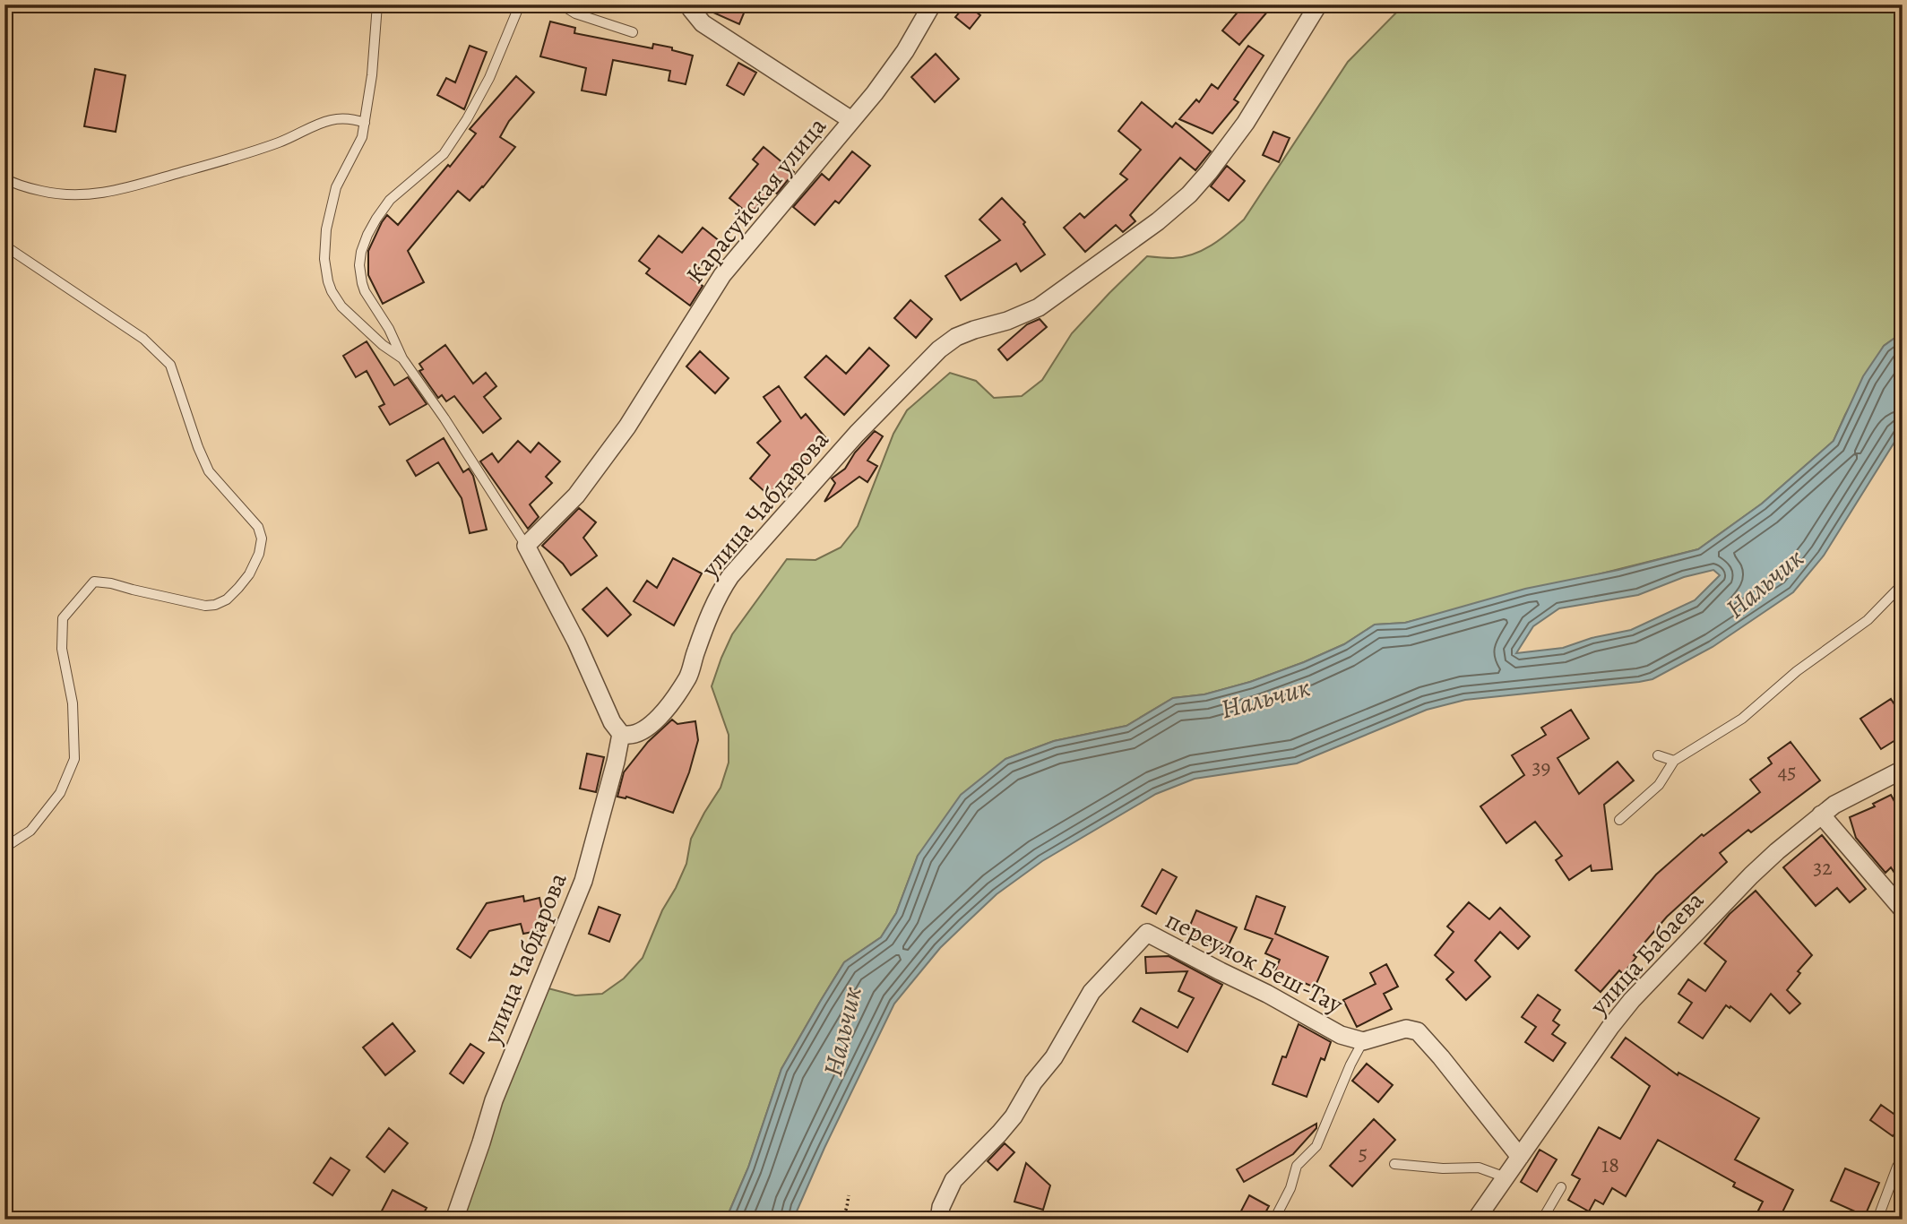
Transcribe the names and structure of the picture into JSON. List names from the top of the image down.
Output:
{
  "streets": {
    "street": [
      "Карасуйская улица",
      "улица Чабдарова",
      "улица Бабаева",
      "переулок Беш-Тау"
    ]
  },
  "crossings": [
    ["улица Бабаева", "переулок Беш-Тау"]
  ],
  "water": ["Нальчик"],
  "house_numbers": [
    "39",
    "45",
    "32",
    "5",
    "18"
  ]
}
